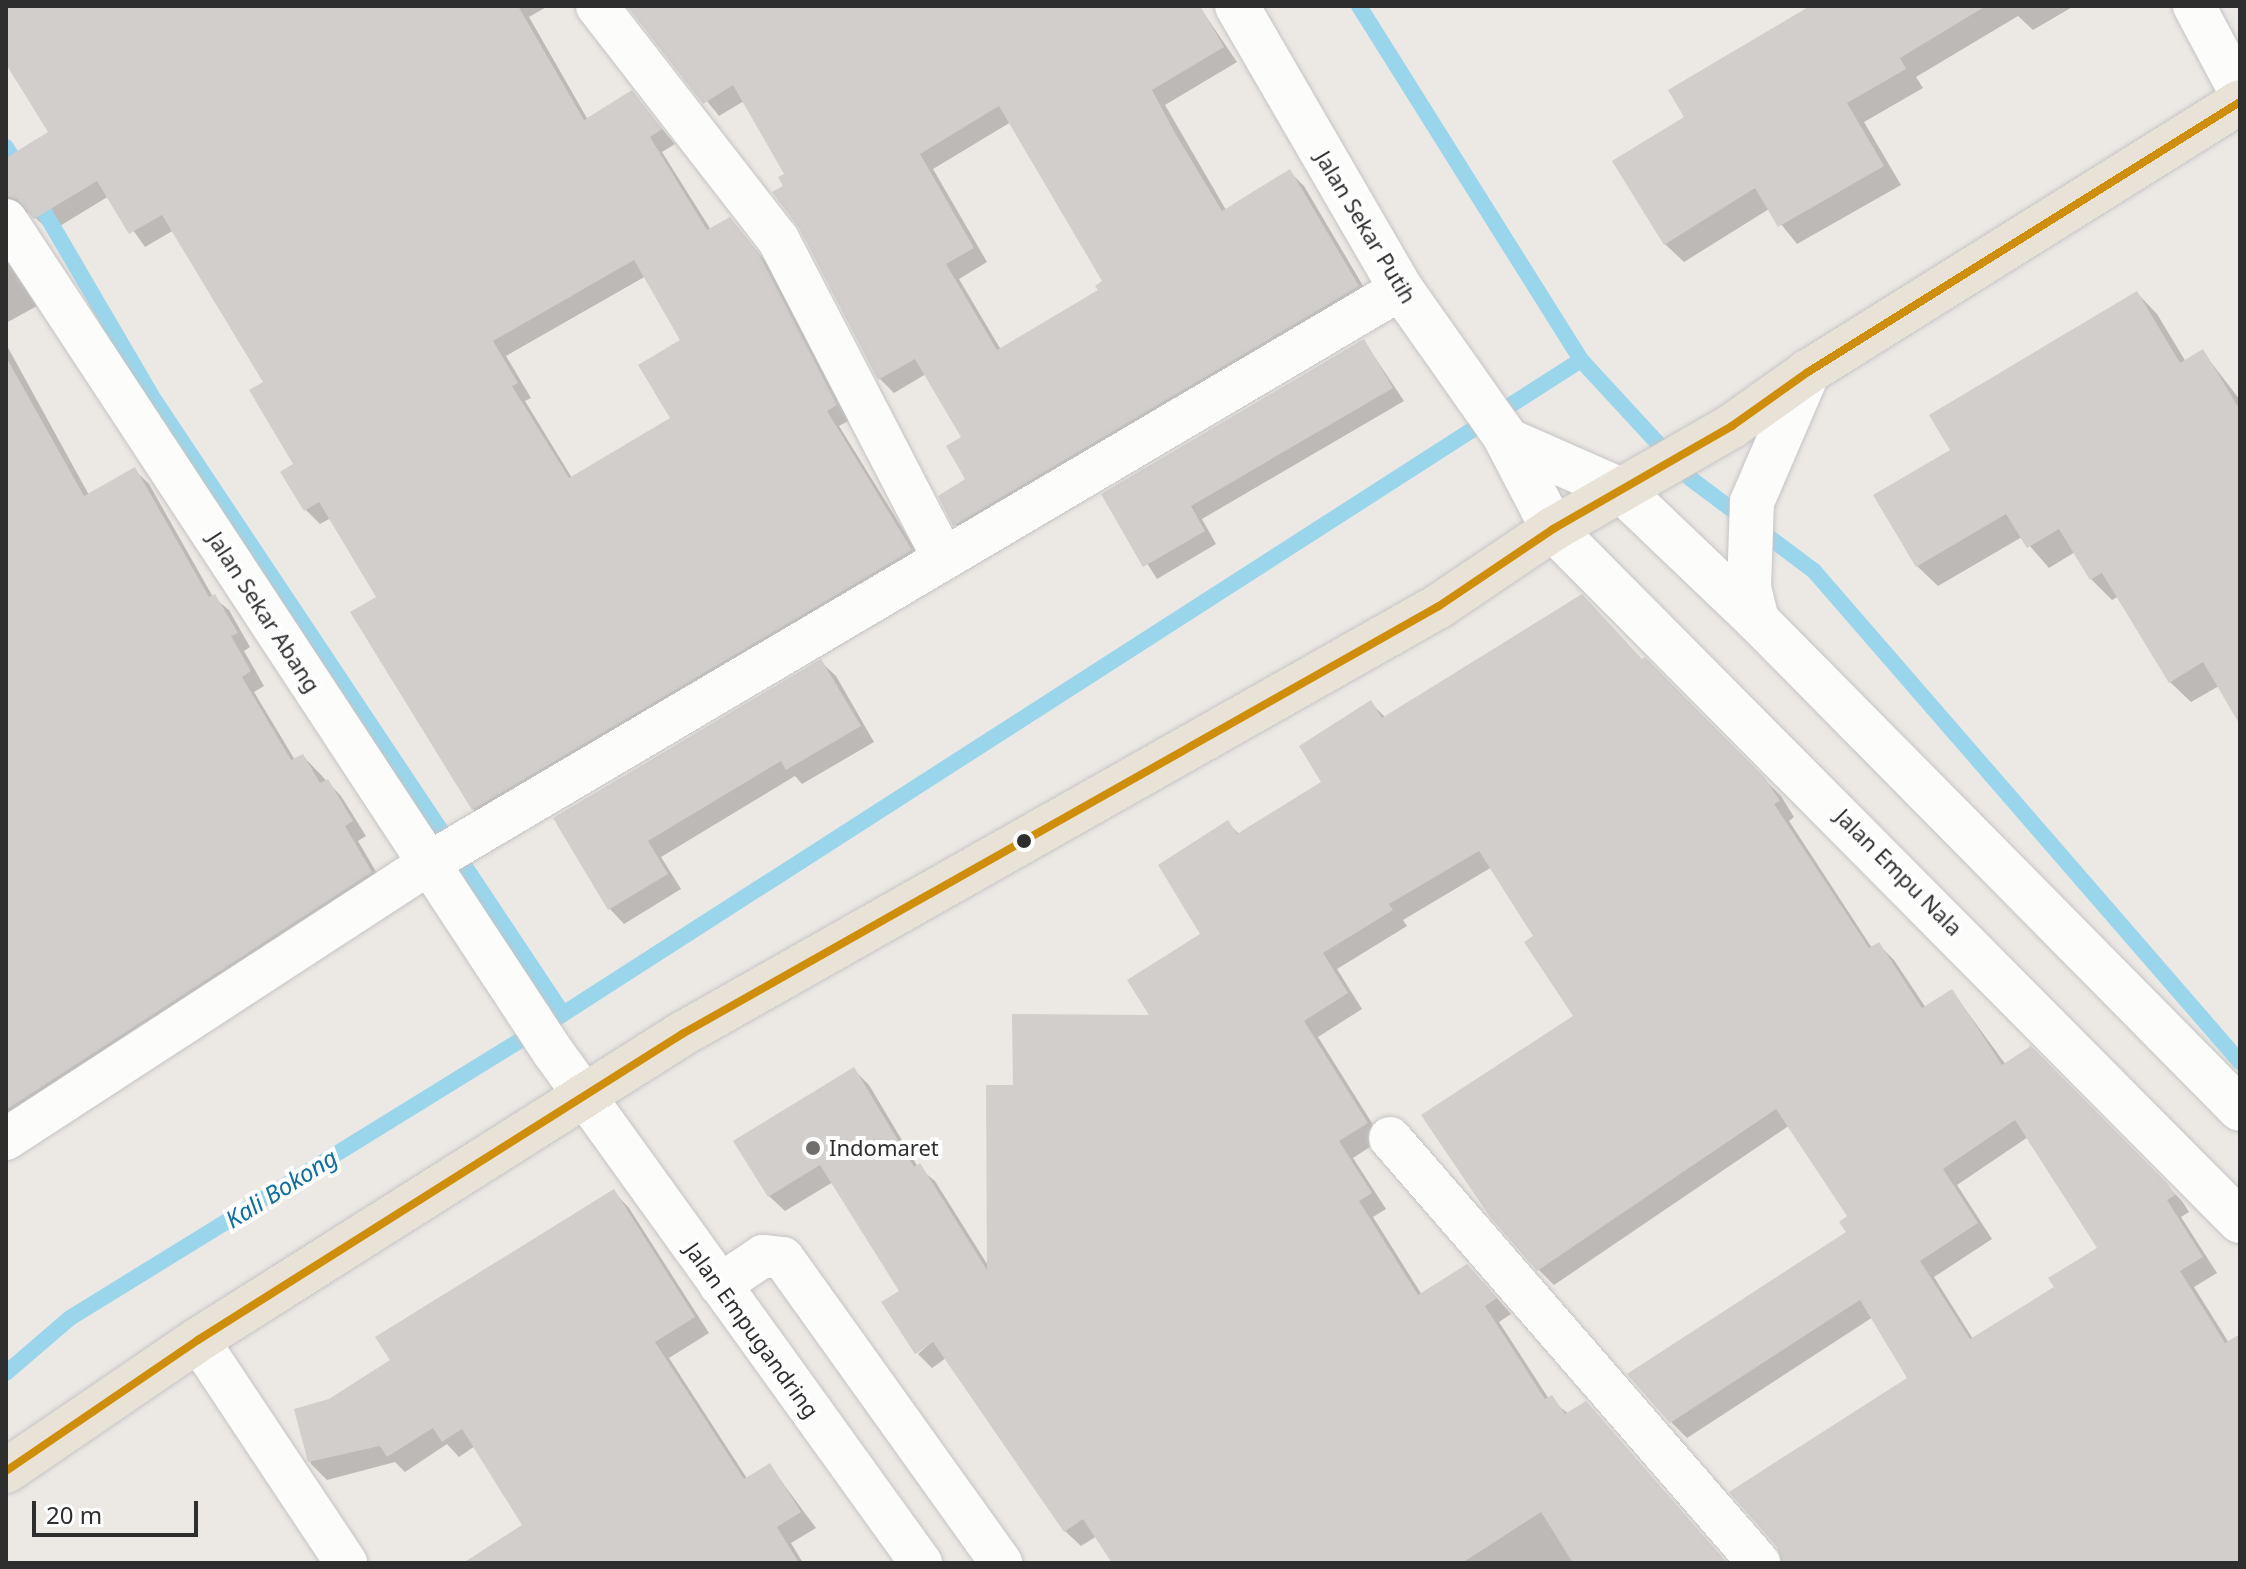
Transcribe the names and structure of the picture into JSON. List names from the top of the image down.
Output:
{
  "streets": {
    "main road": ["Jalan Sekar Putih", "Jalan Empu Nala"],
    "street": ["Jalan Sekar Abang", "Jalan Empugandring"]
  },
  "crossings": [
    ["Jalan Sekar Putih", "Jalan Empu Nala"],
    ["Jalan Sekar Abang", "Jalan Empugandring"]
  ],
  "water": ["Kali Bokong"],
  "places": ["Indomaret"],
  "scale_bar": "20 m"
}
